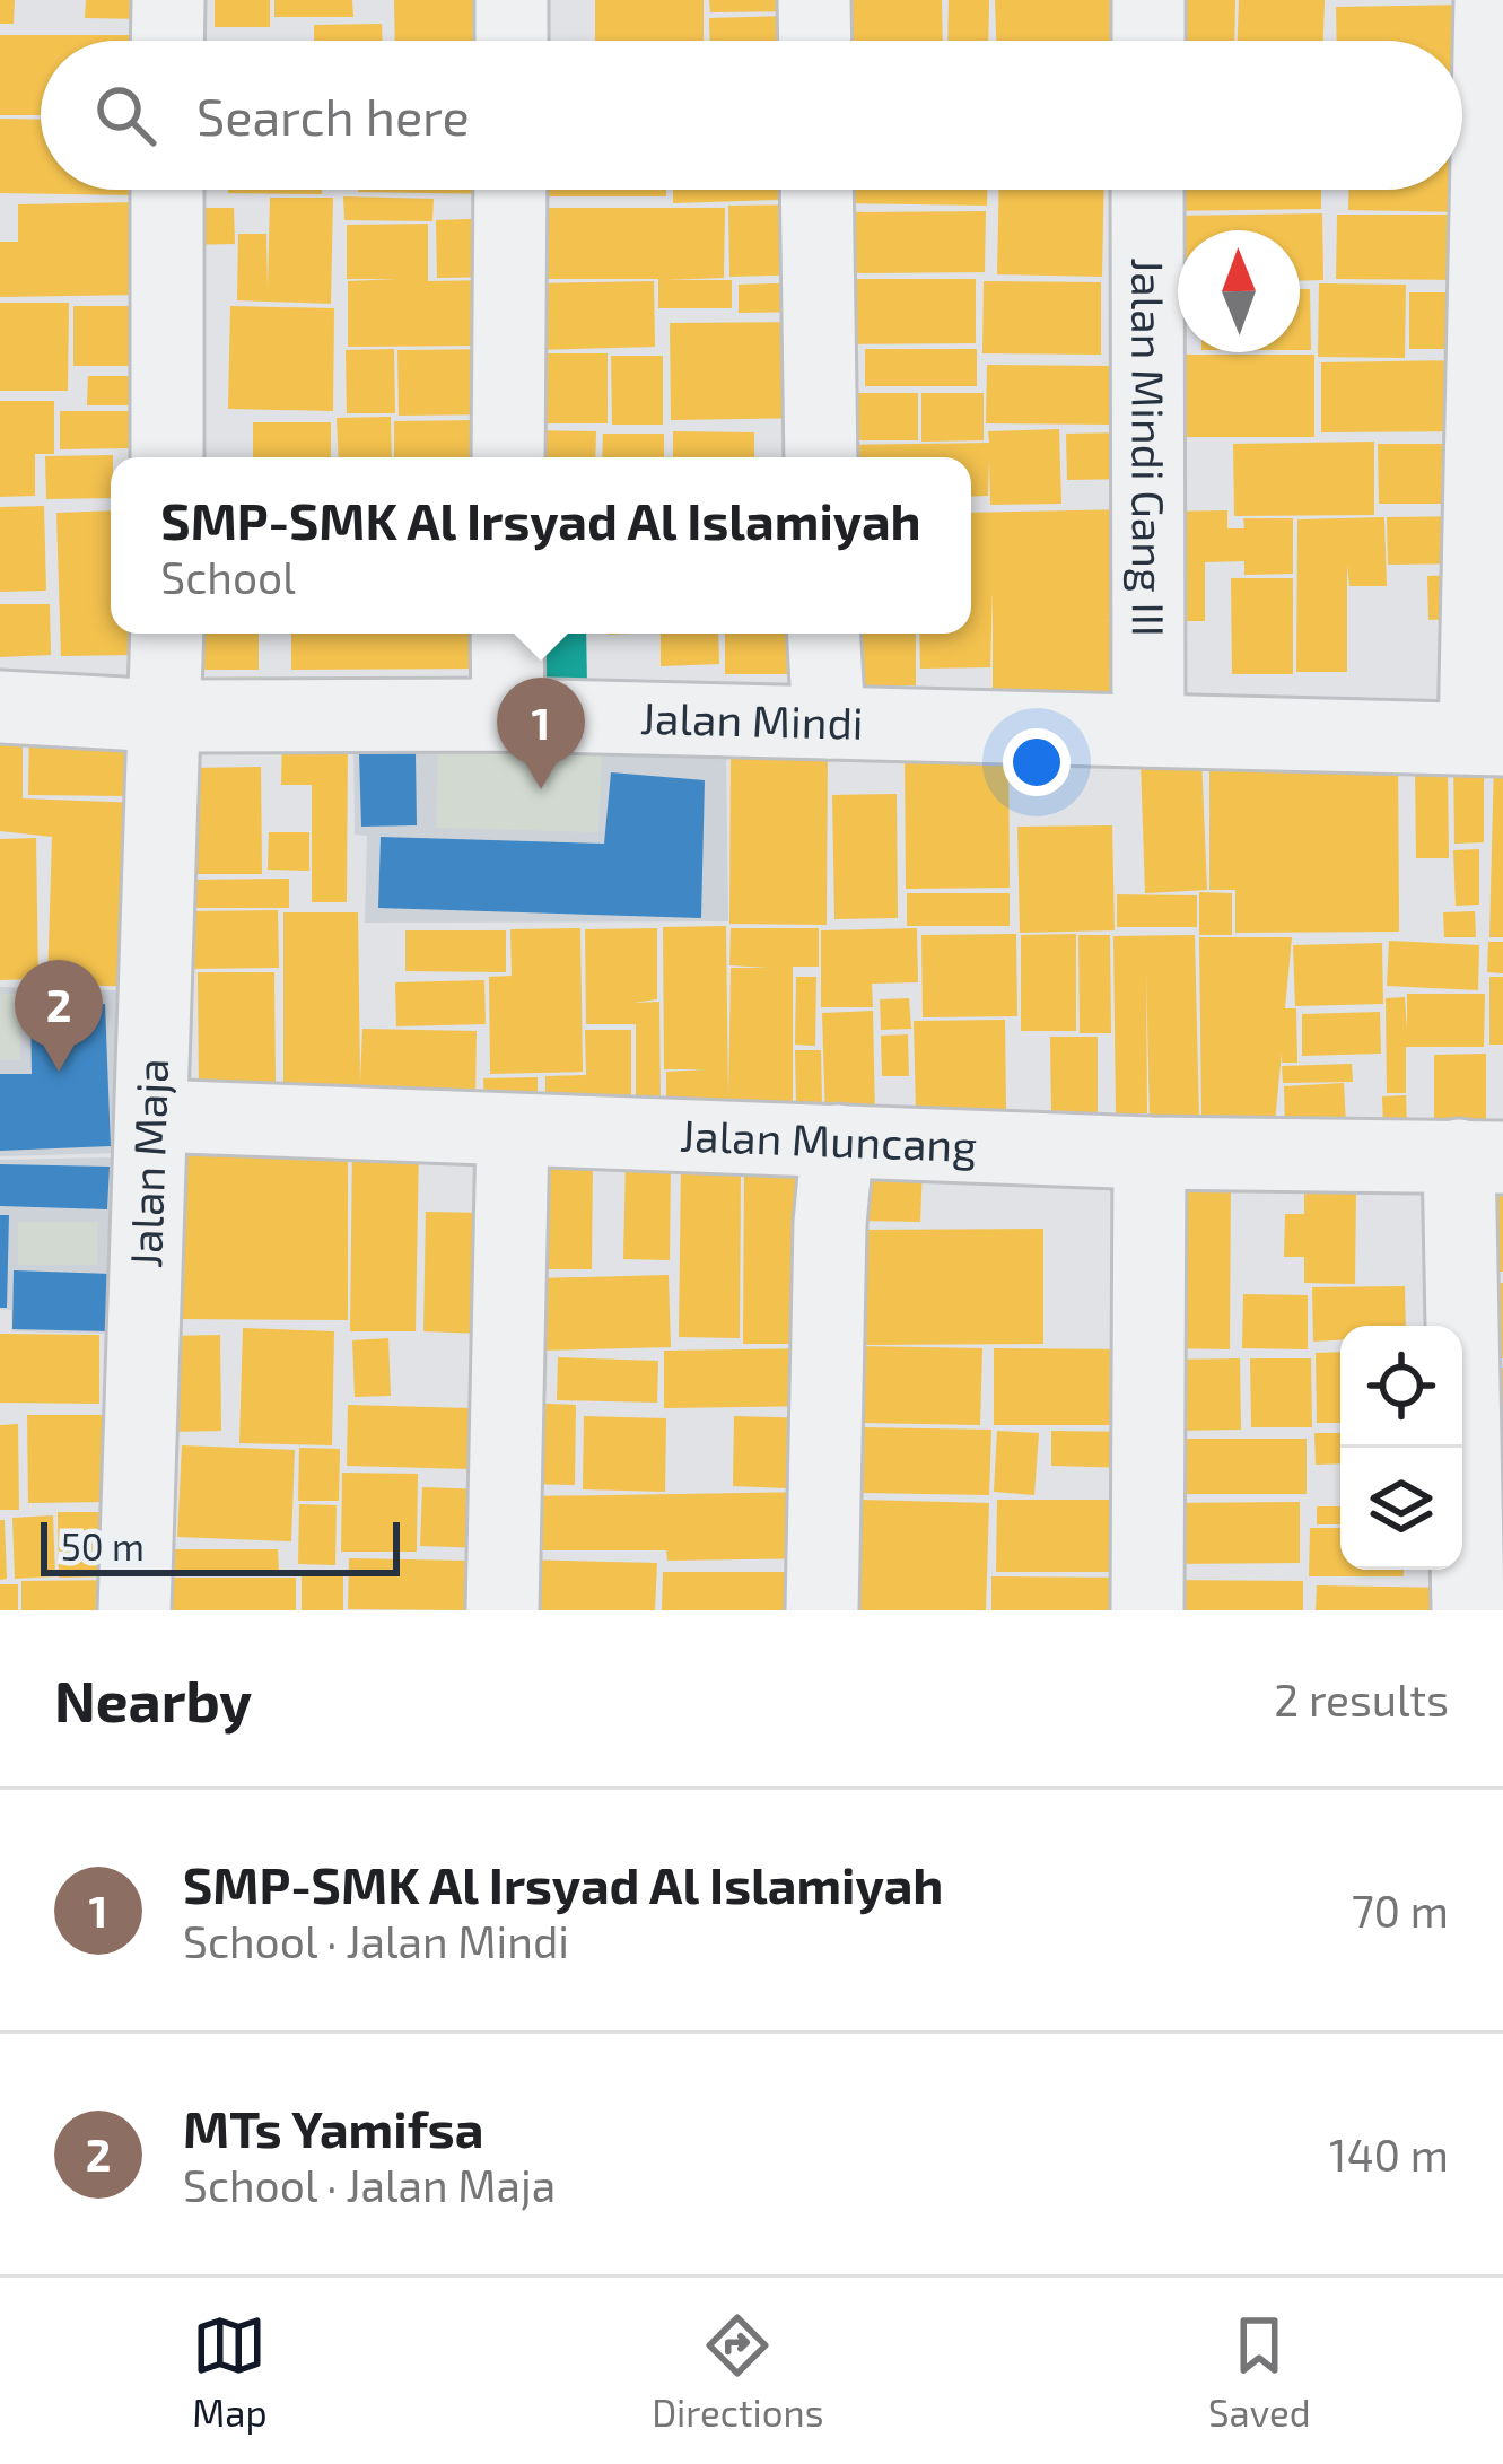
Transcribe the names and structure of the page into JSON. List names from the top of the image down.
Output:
{
  "streets": {
    "street": [
      "Jalan Mindi Gang III",
      "Jalan Mindi",
      "Jalan Muncang",
      "Jalan Maja"
    ]
  },
  "crossings": [
    ["Jalan Mindi Gang III", "Jalan Mindi"],
    ["Jalan Mindi", "Jalan Maja"],
    ["Jalan Muncang", "Jalan Maja"]
  ],
  "scale_bar": "50 m",
  "north": "top",
  "page": {
    "search": "Search here",
    "popup": ["SMP-SMK Al Irsyad Al Islamiyah", "School"],
    "pins": ["1", "2"],
    "scale": "50 m",
    "heading": ["Nearby", "2 results"],
    "list": [
      {
        "mark": "1",
        "name": "SMP-SMK Al Irsyad Al Islamiyah",
        "note": "School · Jalan Mindi",
        "value": "70 m"
      },
      {
        "mark": "2",
        "name": "MTs Yamifsa",
        "note": "School · Jalan Maja",
        "value": "140 m"
      }
    ],
    "nav": ["Map", "Directions", "Saved"]
  }
}
